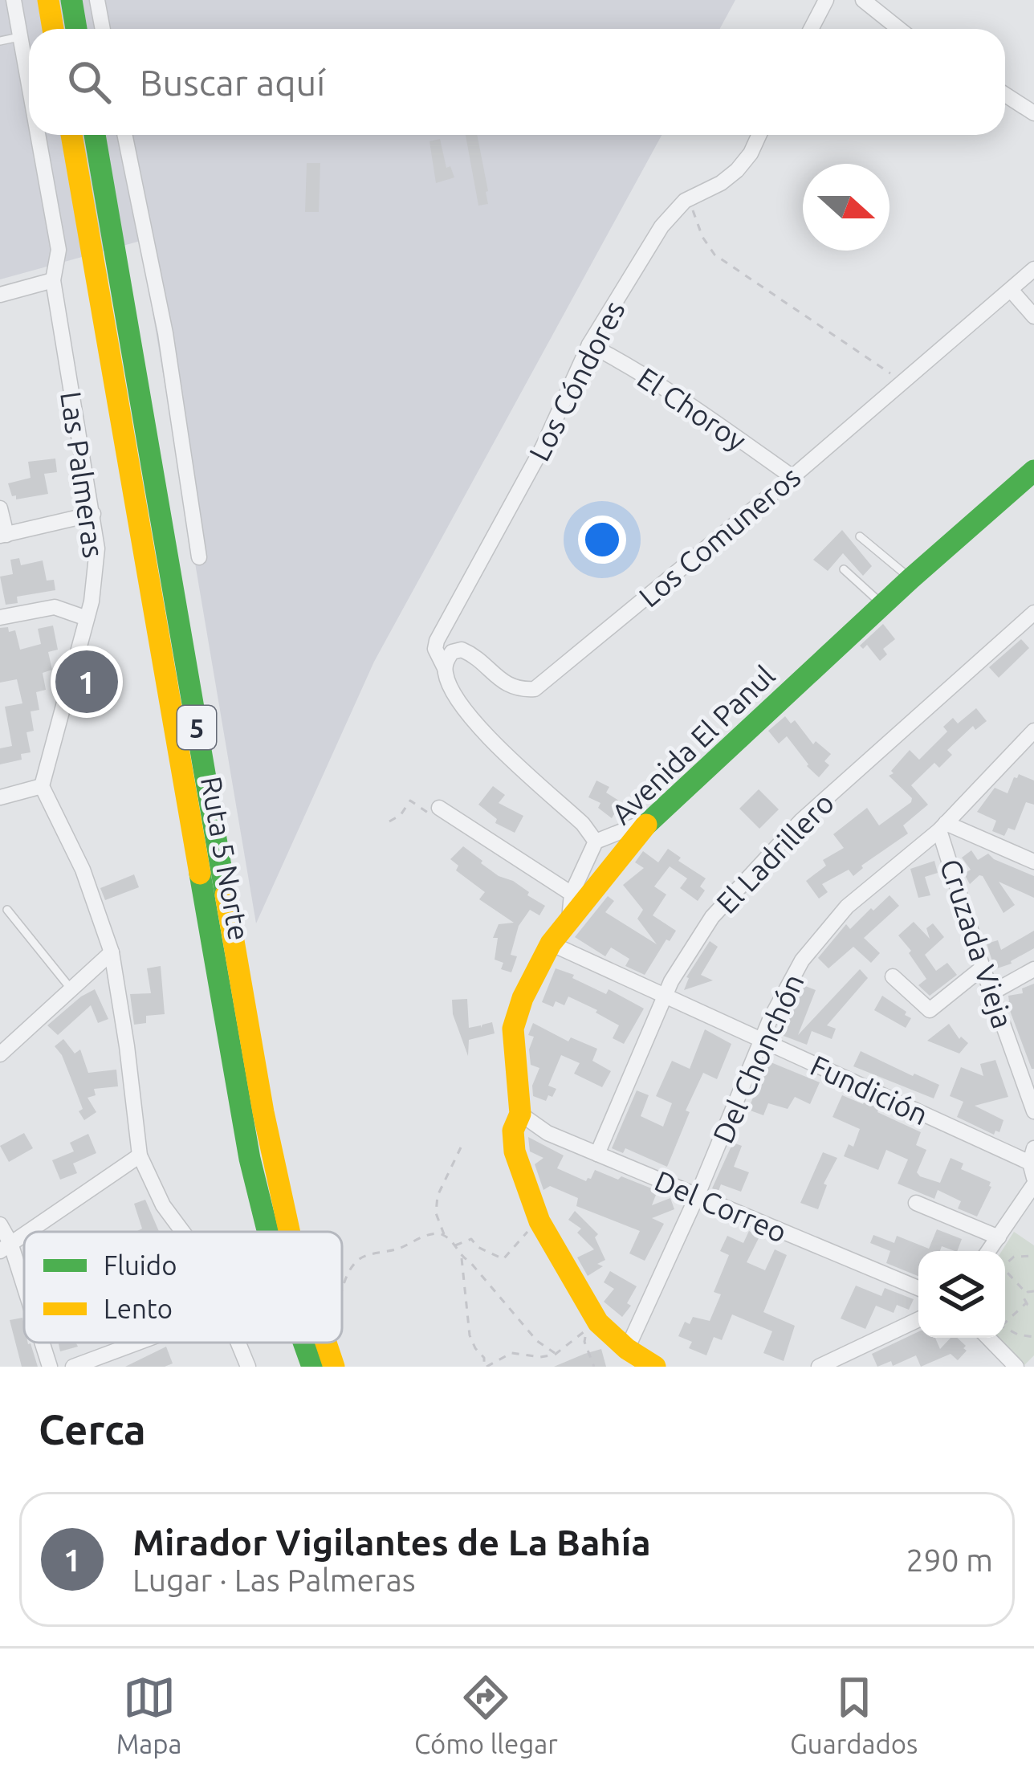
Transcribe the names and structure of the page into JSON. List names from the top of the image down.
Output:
{
  "streets": {
    "main road": ["5", "Avenida El Panul", "Ruta 5 Norte"],
    "street": [
      "Los Cóndores",
      "El Choroy",
      "Las Palmeras",
      "Los Comuneros",
      "El Ladrillero",
      "Cruzada Vieja",
      "Del Chonchón",
      "Fundición",
      "Del Correo"
    ]
  },
  "crossings": [
    ["Los Cóndores", "El Choroy"],
    ["Los Cóndores", "Los Comuneros"],
    ["El Choroy", "Los Comuneros"],
    ["Avenida El Panul", "Del Chonchón"],
    ["Avenida El Panul", "Fundición"],
    ["Avenida El Panul", "Del Correo"],
    ["El Ladrillero", "Fundición"],
    ["El Ladrillero", "Del Correo"],
    ["Cruzada Vieja", "Del Chonchón"],
    ["Del Chonchón", "Fundición"],
    ["Del Chonchón", "Del Correo"]
  ],
  "legend": ["Fluido", "Lento"],
  "north": "right",
  "page": {
    "search": "Buscar aquí",
    "pins": "1",
    "heading": "Cerca",
    "list": [
      {
        "mark": "1",
        "name": "Mirador Vigilantes de La Bahía",
        "note": "Lugar · Las Palmeras",
        "value": "290 m"
      }
    ],
    "nav": ["Mapa", "Cómo llegar", "Guardados"]
  }
}
